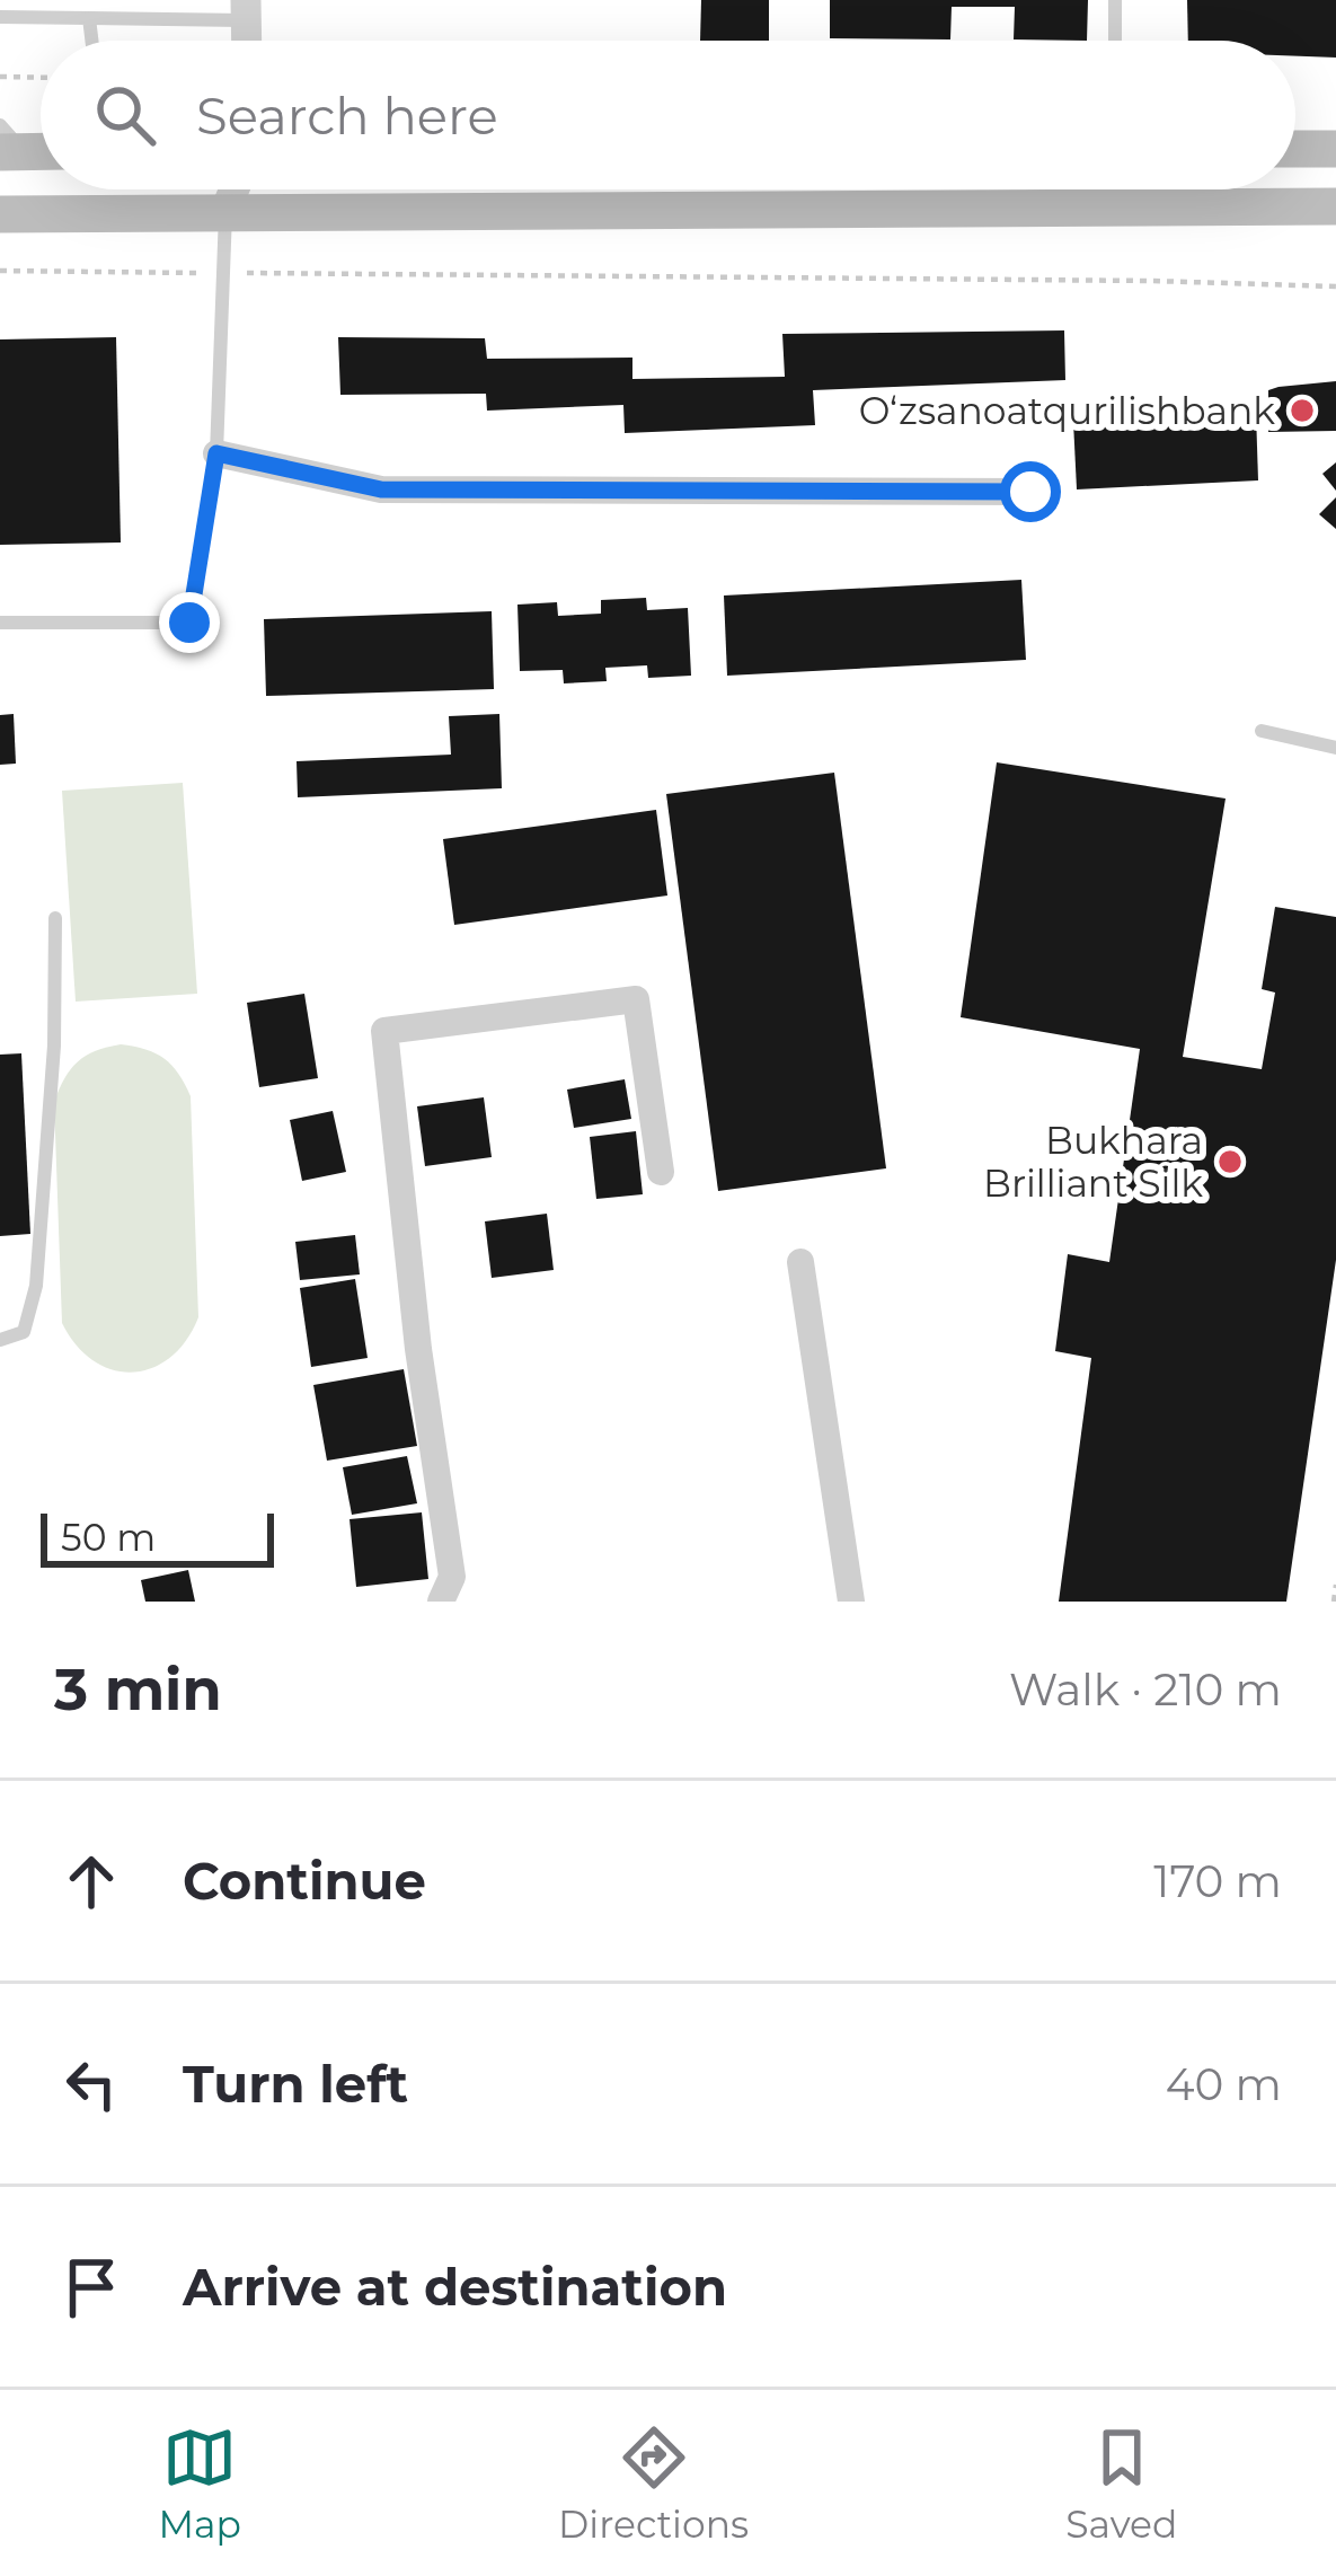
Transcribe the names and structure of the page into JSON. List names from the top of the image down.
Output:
{
  "places": ["Oʻzsanoatqurilishbank", "Bukhara Brilliant Silk"],
  "scale_bar": "50 m",
  "page": {
    "search": "Search here",
    "scale": "50 m",
    "heading": ["3 min", "Walk · 210 m"],
    "list": [
      ["Continue", "170 m"],
      ["Turn left", "40 m"],
      "Arrive at destination"
    ],
    "nav": ["Map", "Directions", "Saved"]
  }
}
